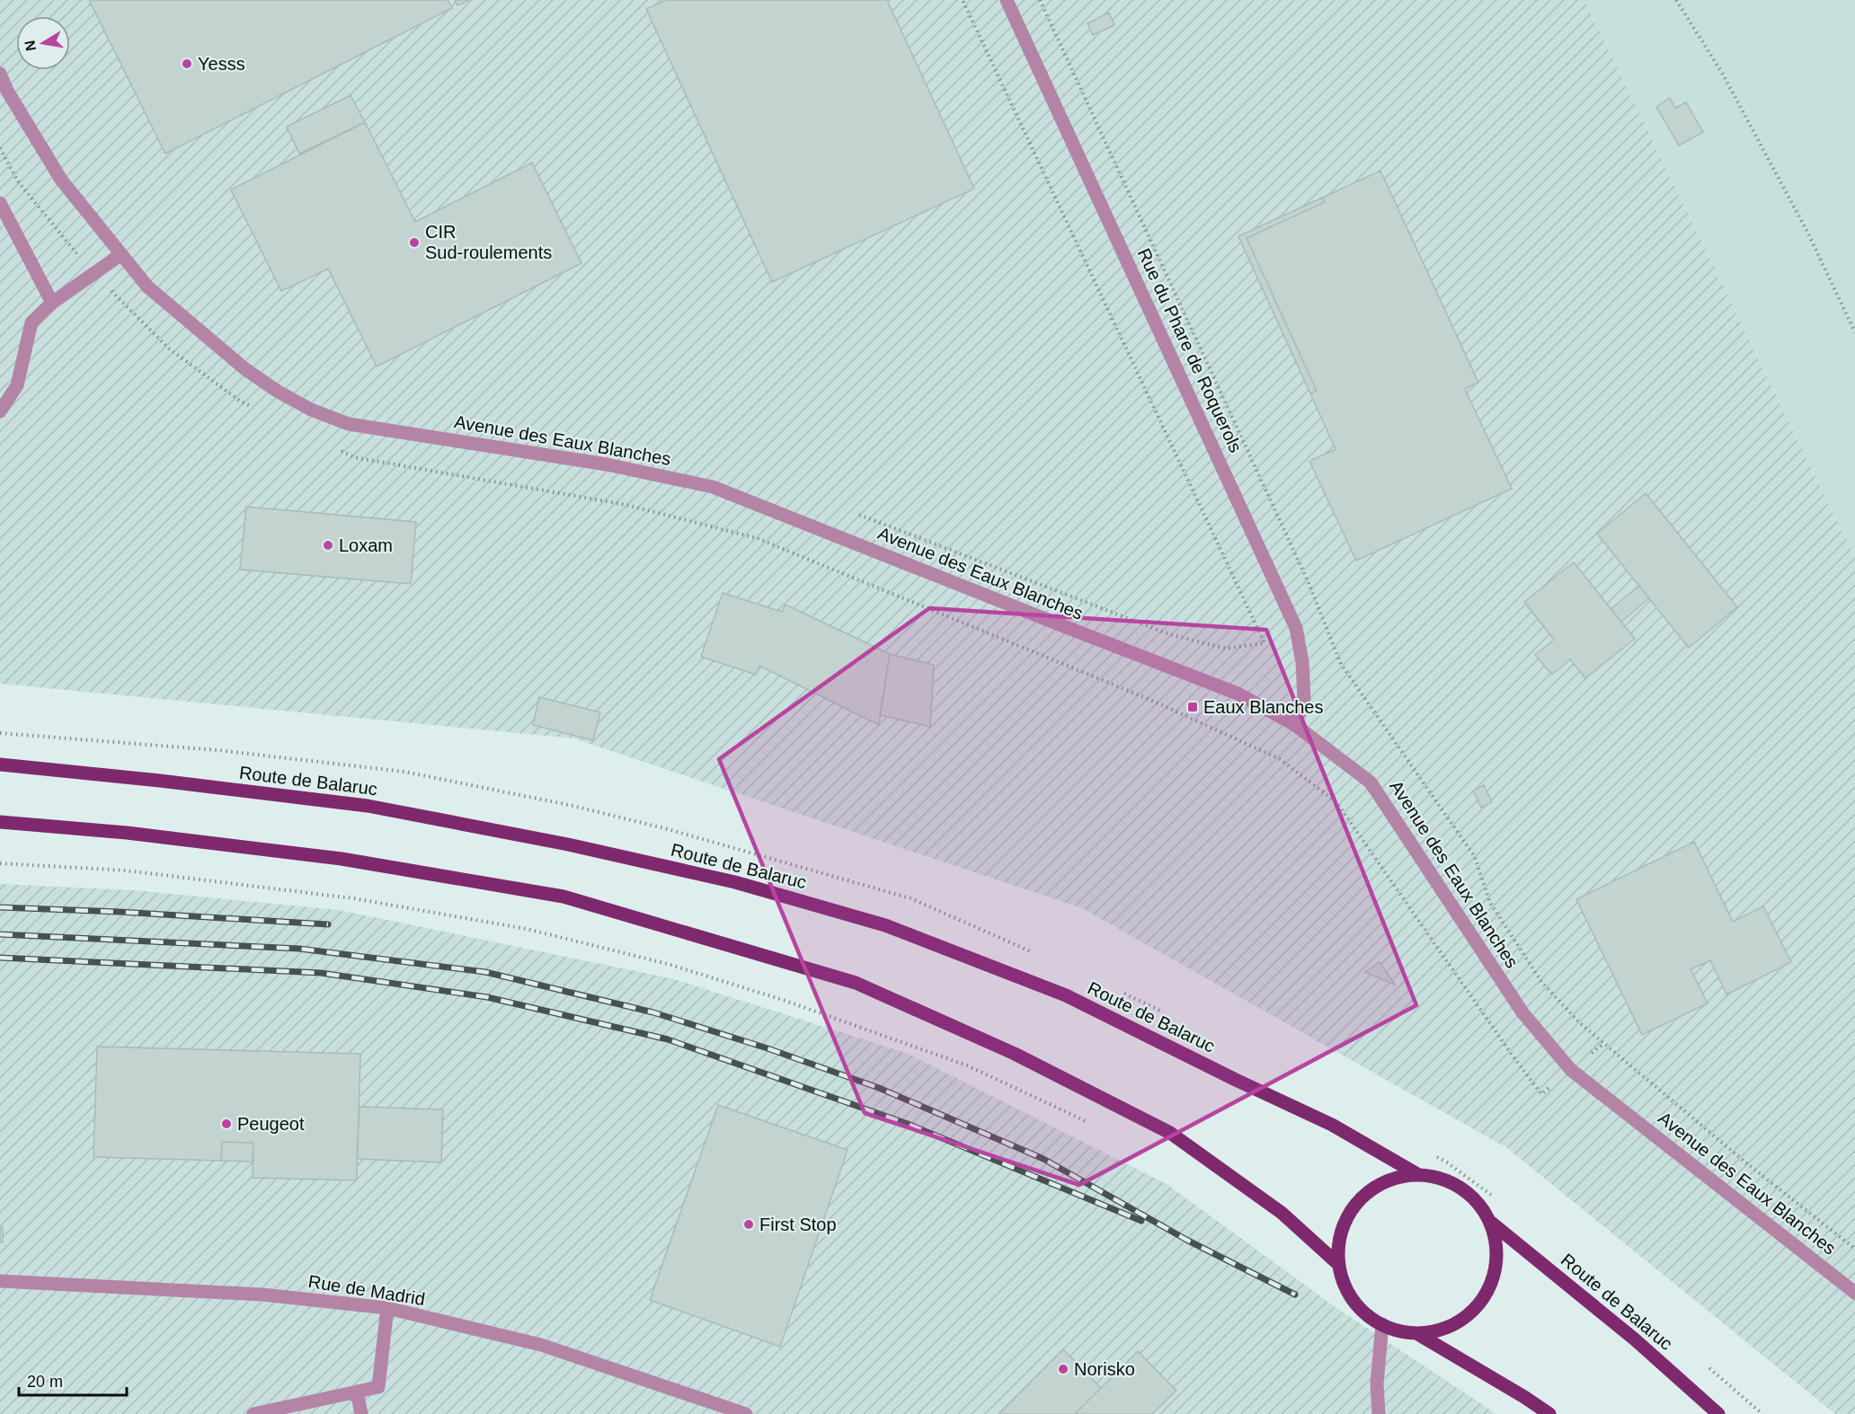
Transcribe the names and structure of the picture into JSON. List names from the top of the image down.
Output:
{
  "streets": {
    "main road": ["Route de Balaruc"],
    "street": ["Rue du Phare de Roquerols", "Avenue des Eaux Blanches", "Rue de Madrid"]
  },
  "crossings": [
    ["Rue du Phare de Roquerols", "Avenue des Eaux Blanches"]
  ],
  "places": {
    "other": [
      "Yesss",
      "CIR Sud-roulements",
      "Loxam",
      "Peugeot",
      "First Stop",
      "Norisko"
    ],
    "transit": ["Eaux Blanches"]
  },
  "scale_bar": "20 m",
  "north": "left"
}
